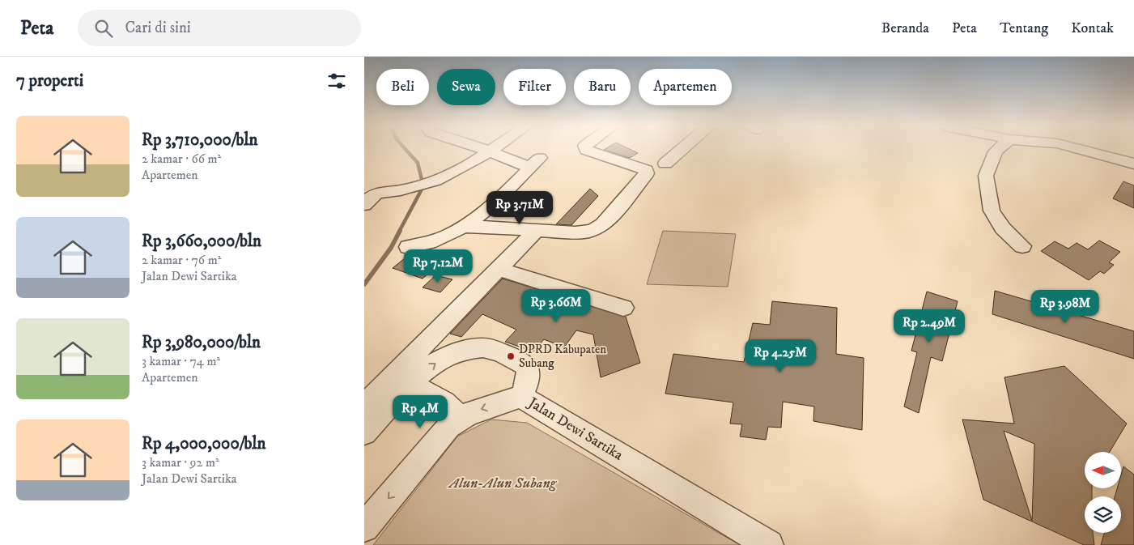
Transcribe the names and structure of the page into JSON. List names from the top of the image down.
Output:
{
  "streets": {
    "street": ["Jalan Dewi Sartika"]
  },
  "parks": ["Alun-Alun Subang"],
  "places": ["DPRD Kabupaten Subang"],
  "north": "left",
  "page": {
    "header": "Peta",
    "search": "Cari di sini",
    "nav": [
      "Beranda",
      "Peta",
      "Tentang",
      "Kontak"
    ],
    "heading": "7 properti",
    "chip": [
      "Beli",
      "Sewa",
      "Filter",
      "Baru",
      "Apartemen"
    ],
    "list": [
      {
        "name": "Rp 3,710,000/bln",
        "note": "2 kamar · 66 m² · Apartemen"
      },
      {
        "name": "Rp 3,660,000/bln",
        "note": "2 kamar · 76 m² · Jalan Dewi Sartika"
      },
      {
        "name": "Rp 3,980,000/bln",
        "note": "3 kamar · 74 m² · Apartemen"
      },
      {
        "name": "Rp 4,000,000/bln",
        "note": "3 kamar · 92 m² · Jalan Dewi Sartika"
      }
    ],
    "price": [
      "Rp 3.71M",
      "Rp 7.12M",
      "Rp 3.66M",
      "Rp 3.98M",
      "Rp 2.49M",
      "Rp 4.25M",
      "Rp 4M"
    ]
  }
}
